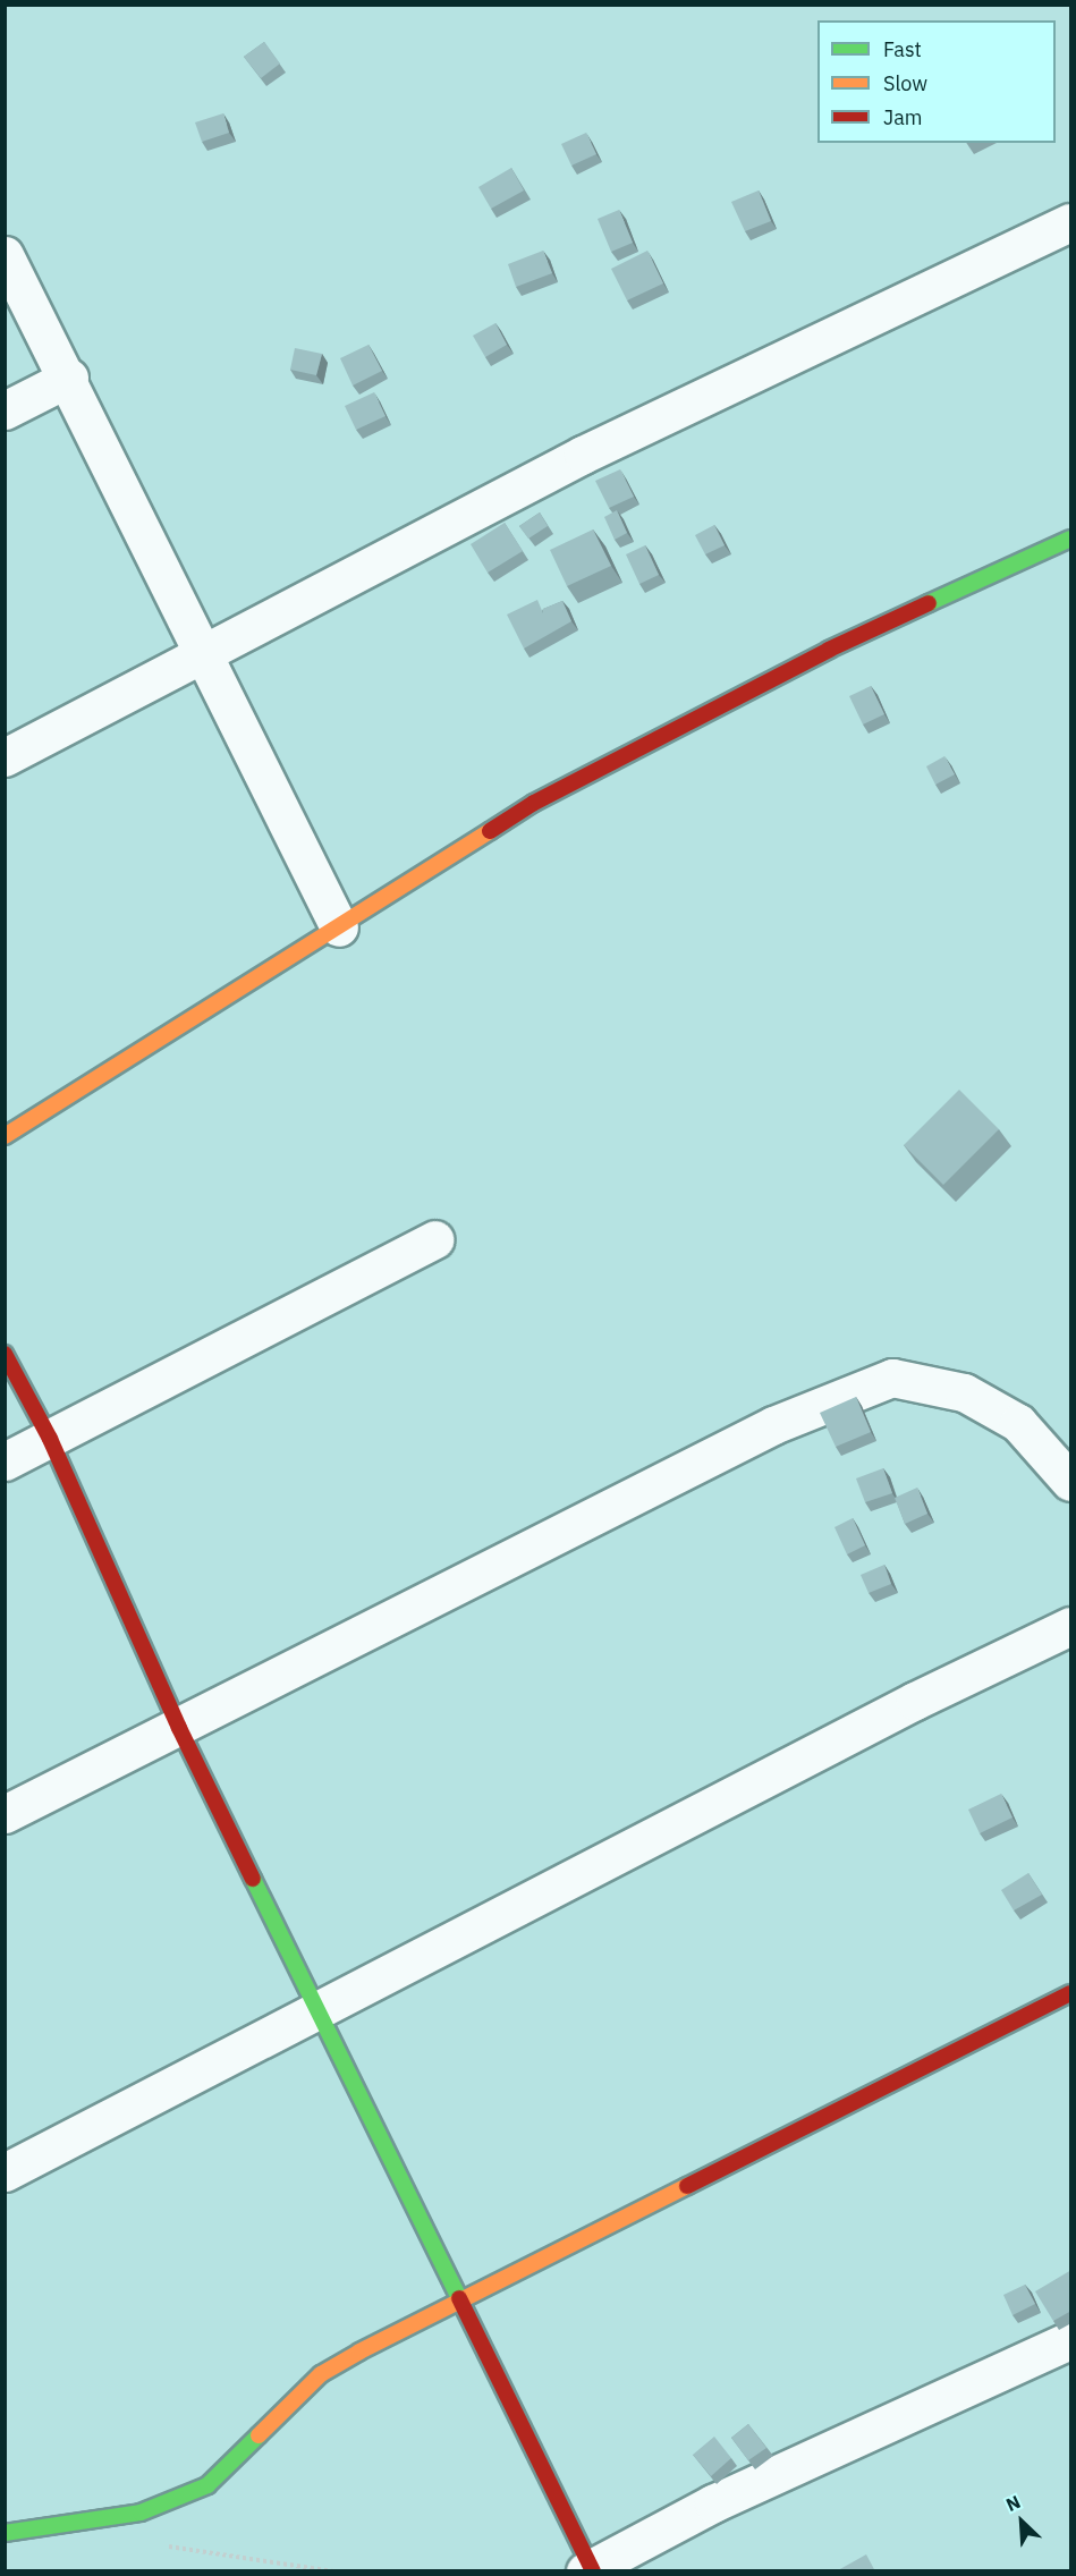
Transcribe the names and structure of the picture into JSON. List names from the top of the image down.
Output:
{
  "legend": ["Fast", "Slow", "Jam"],
  "north": "top left"
}
